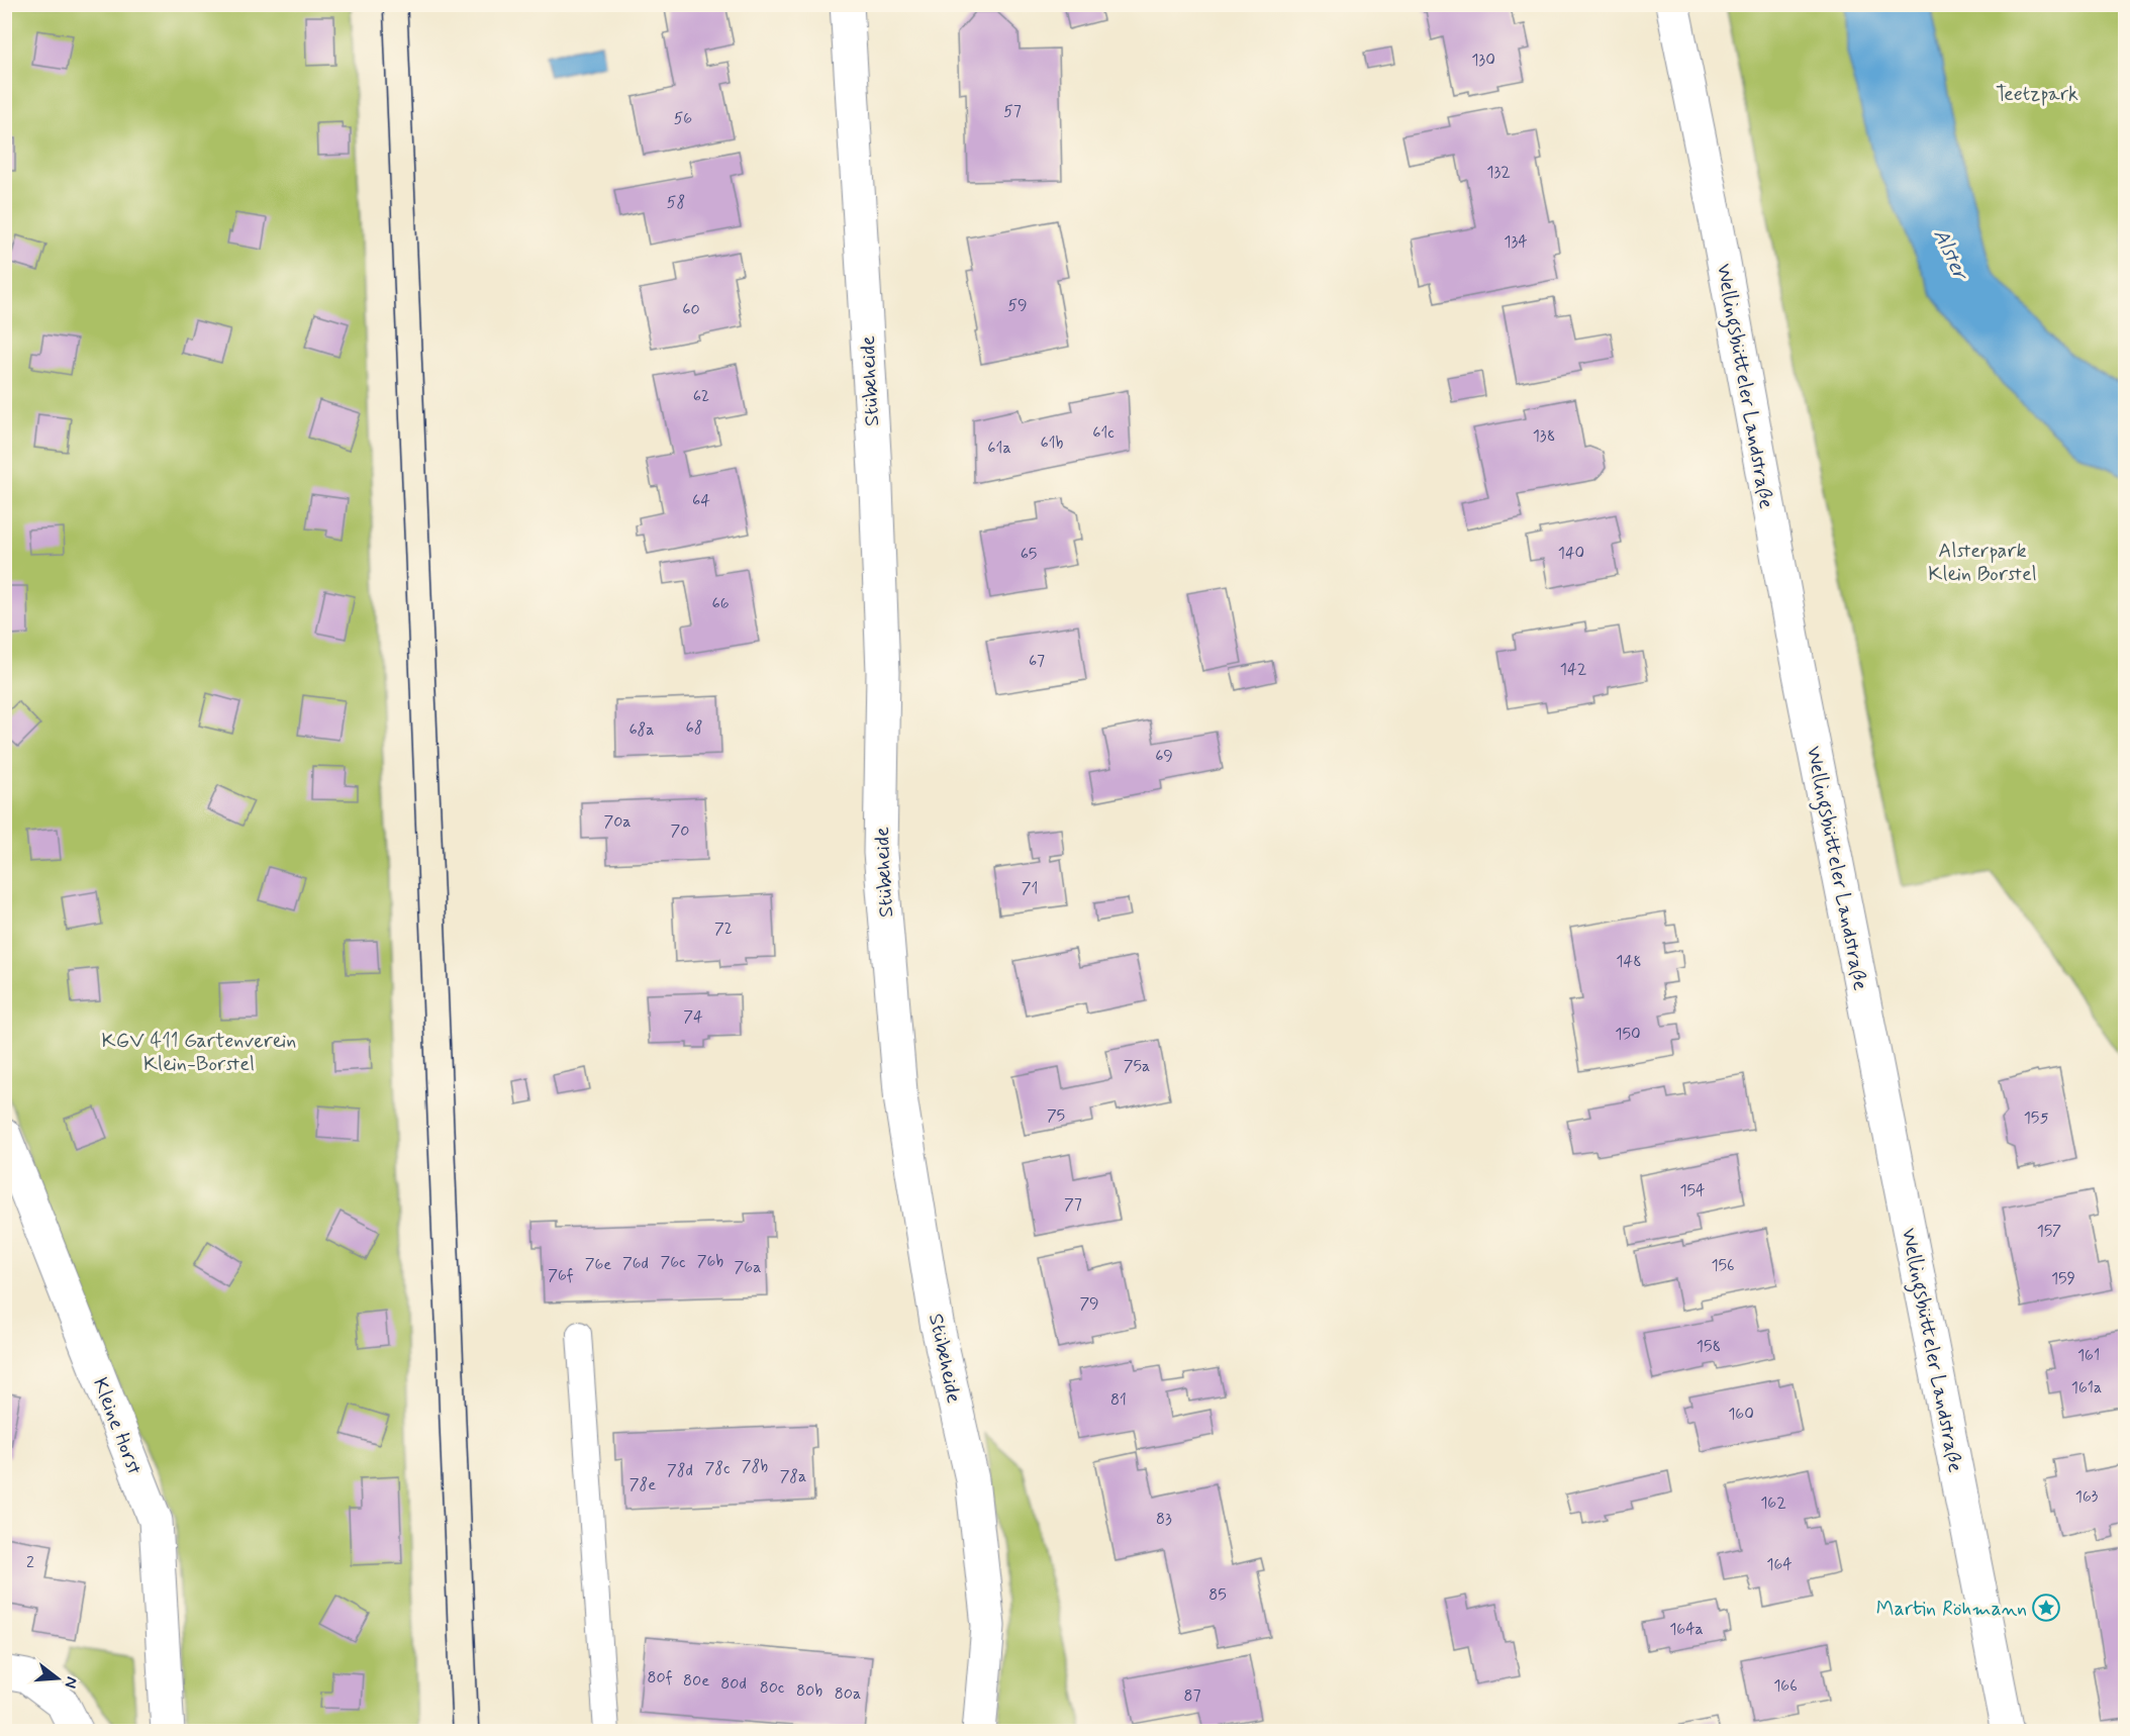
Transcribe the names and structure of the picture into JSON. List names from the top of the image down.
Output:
{
  "streets": {
    "street": ["Stübeheide", "Wellingsbütteler Landstraße", "Kleine Horst"]
  },
  "water": ["Alster"],
  "parks": ["Teetzpark", "Alsterpark Klein Borstel", "KGV 411 Gartenverein Klein-Borstel"],
  "places": {
    "place": ["Martin Röhmann"]
  },
  "house_numbers": [
    "130",
    "57",
    "56",
    "132",
    "58",
    "134",
    "59",
    "60",
    "62",
    "61c",
    "138",
    "61b",
    "61a",
    "64",
    "140",
    "65",
    "66",
    "67",
    "142",
    "68",
    "68a",
    "69",
    "70a",
    "70",
    "71",
    "72",
    "148",
    "74",
    "150",
    "75a",
    "75",
    "155",
    "154",
    "77",
    "157",
    "76b",
    "76c",
    "76d",
    "76e",
    "156",
    "76a",
    "76f",
    "159",
    "79",
    "158",
    "161",
    "161a",
    "81",
    "160",
    "78b",
    "78c",
    "78d",
    "78a",
    "78e",
    "163",
    "162",
    "83",
    "2",
    "164",
    "85",
    "164a",
    "80f",
    "80e",
    "80d",
    "166",
    "80c",
    "80b",
    "80a",
    "87"
  ],
  "north": "right"
}
